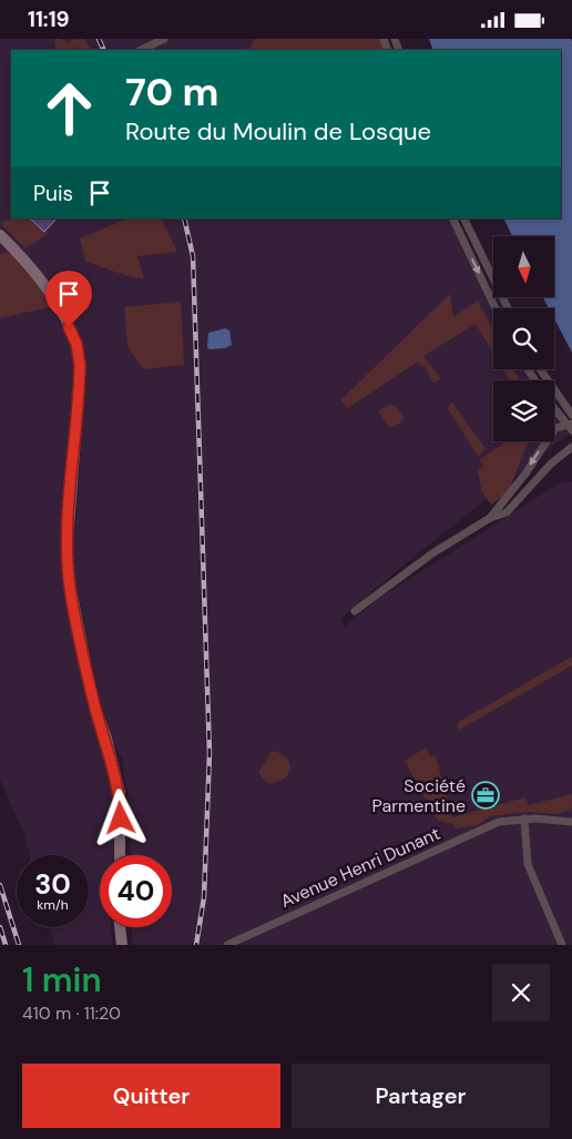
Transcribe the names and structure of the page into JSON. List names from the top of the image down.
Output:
{
  "streets": {
    "street": ["Avenue Henri Dunant"]
  },
  "places": {
    "office": ["Société Parmentine"]
  },
  "north": "bottom",
  "page": {
    "status": "11:19",
    "turn": ["70 m", "Route du Moulin de Losque"],
    "then": "Puis",
    "speed": "30 km/h",
    "limit": "40",
    "heading": ["1 min", "410 m · 11:20"],
    "buttons": ["Quitter", "Partager"]
  }
}
